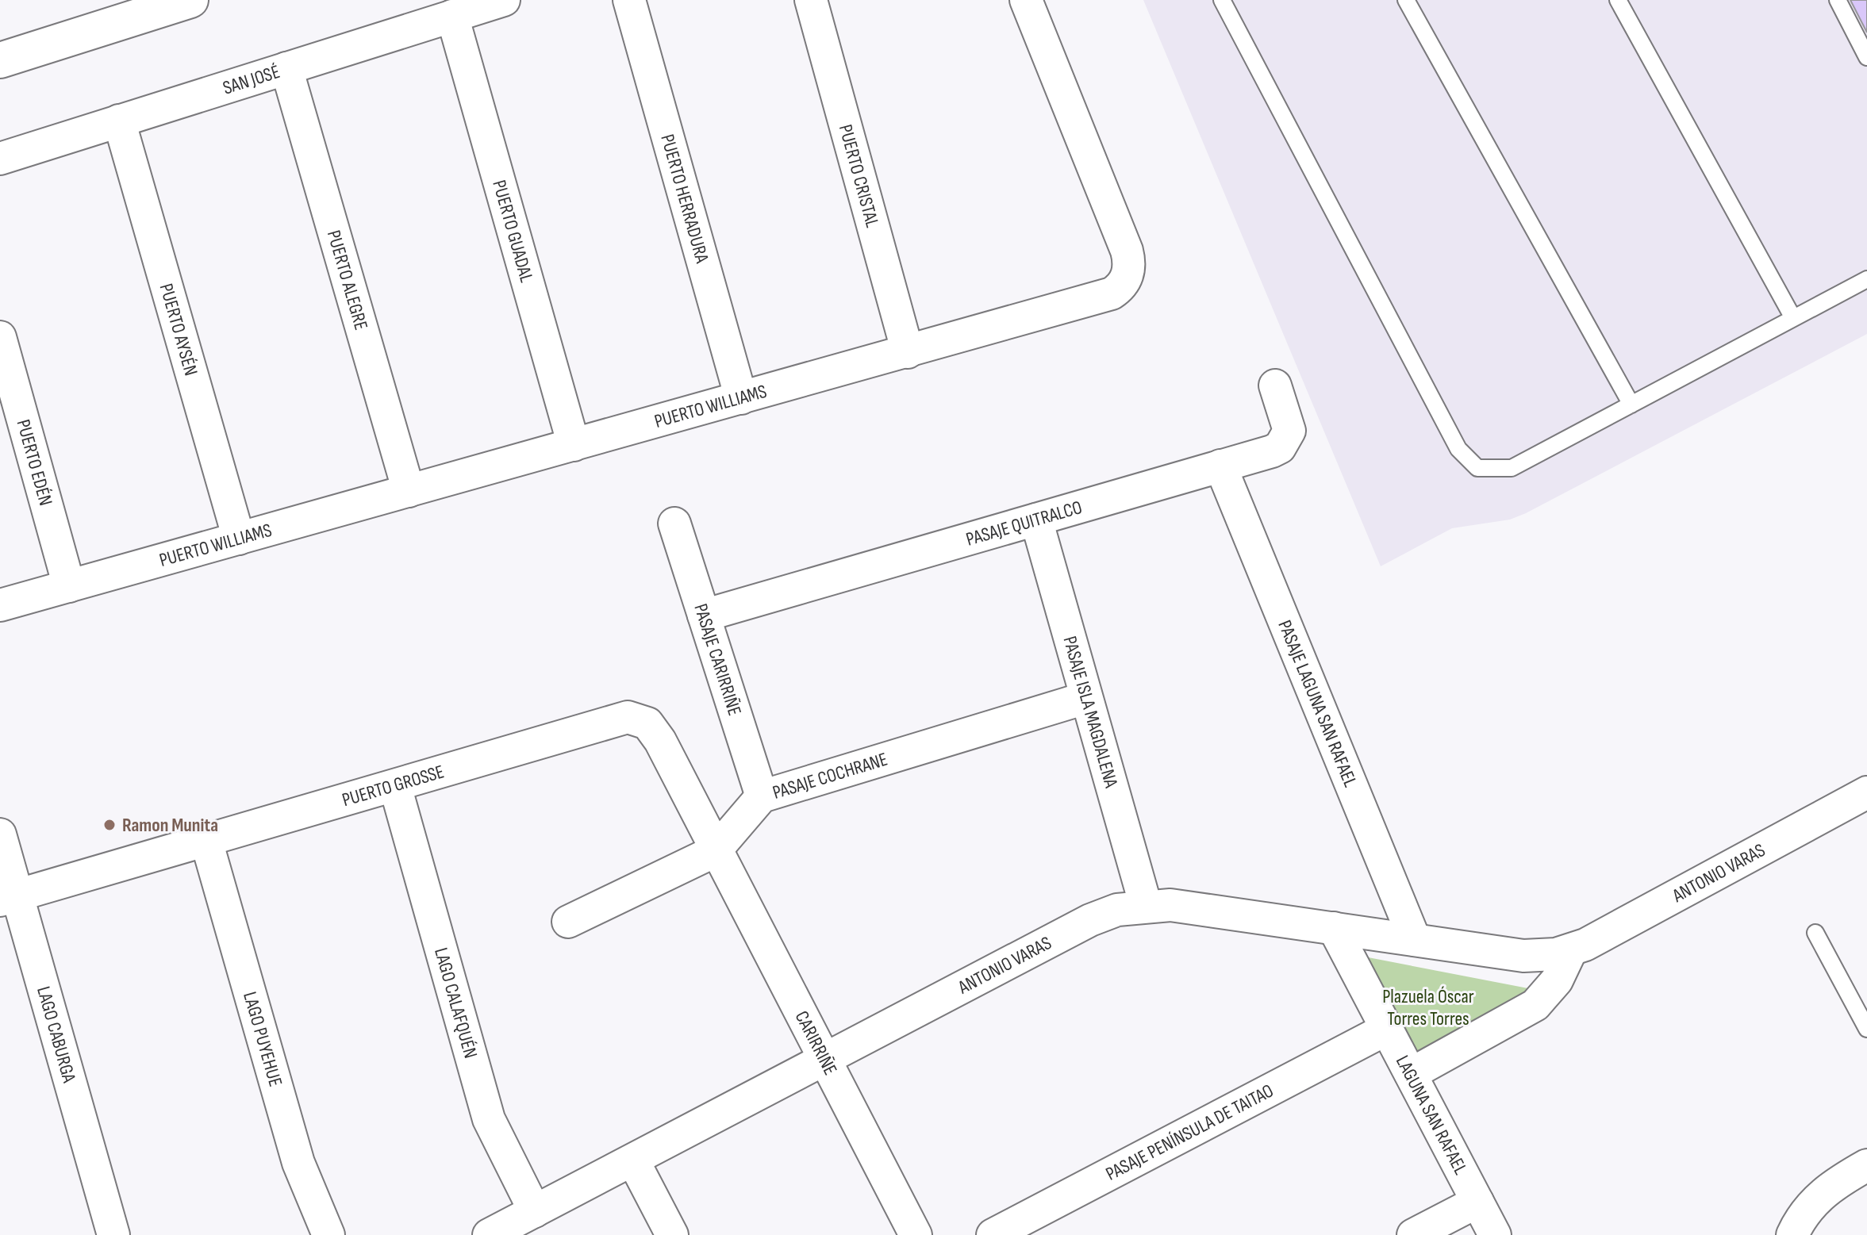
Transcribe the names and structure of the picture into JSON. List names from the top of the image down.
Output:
{
  "streets": {
    "street": [
      "SAN JOSÉ",
      "PUERTO CRISTAL",
      "PUERTO HERRADURA",
      "PUERTO GUADAL",
      "PUERTO ALEGRE",
      "PUERTO AYSÉN",
      "PUERTO WILLIAMS",
      "PUERTO EDÉN",
      "PASAJE QUITRALCO",
      "PASAJE CARIRRIÑE",
      "PASAJE LAGUNA SAN RAFAEL",
      "PASAJE ISLA MAGDALENA",
      "PASAJE COCHRANE",
      "PUERTO GROSSE",
      "ANTONIO VARAS",
      "LAGO CALAFQUÉN",
      "LAGO CABURGA",
      "LAGO PUYEHUE",
      "CARIRRIÑE",
      "LAGUNA SAN RAFAEL",
      "PASAJE PENÍNSULA DE TAITAO"
    ]
  },
  "crossings": [
    ["SAN JOSÉ", "PUERTO GUADAL"],
    ["SAN JOSÉ", "PUERTO ALEGRE"],
    ["SAN JOSÉ", "PUERTO AYSÉN"],
    ["PUERTO CRISTAL", "PUERTO WILLIAMS"],
    ["PUERTO HERRADURA", "PUERTO WILLIAMS"],
    ["PUERTO GUADAL", "PUERTO WILLIAMS"],
    ["PUERTO ALEGRE", "PUERTO WILLIAMS"],
    ["PUERTO AYSÉN", "PUERTO WILLIAMS"],
    ["PUERTO WILLIAMS", "PUERTO EDÉN"],
    ["PASAJE QUITRALCO", "PASAJE CARIRRIÑE"],
    ["PASAJE QUITRALCO", "PASAJE LAGUNA SAN RAFAEL"],
    ["PASAJE QUITRALCO", "PASAJE ISLA MAGDALENA"],
    ["PASAJE CARIRRIÑE", "PASAJE COCHRANE"],
    ["PASAJE LAGUNA SAN RAFAEL", "ANTONIO VARAS"],
    ["PASAJE ISLA MAGDALENA", "PASAJE COCHRANE"],
    ["PASAJE ISLA MAGDALENA", "ANTONIO VARAS"],
    ["PASAJE COCHRANE", "PUERTO GROSSE"],
    ["PASAJE COCHRANE", "CARIRRIÑE"],
    ["PUERTO GROSSE", "LAGO CALAFQUÉN"],
    ["PUERTO GROSSE", "LAGO CABURGA"],
    ["PUERTO GROSSE", "LAGO PUYEHUE"],
    ["PUERTO GROSSE", "CARIRRIÑE"],
    ["ANTONIO VARAS", "LAGO CALAFQUÉN"],
    ["ANTONIO VARAS", "CARIRRIÑE"],
    ["ANTONIO VARAS", "LAGUNA SAN RAFAEL"],
    ["LAGUNA SAN RAFAEL", "PASAJE PENÍNSULA DE TAITAO"]
  ],
  "parks": ["Plazuela Óscar Torres Torres"],
  "places": ["Ramon Munita"]
}
